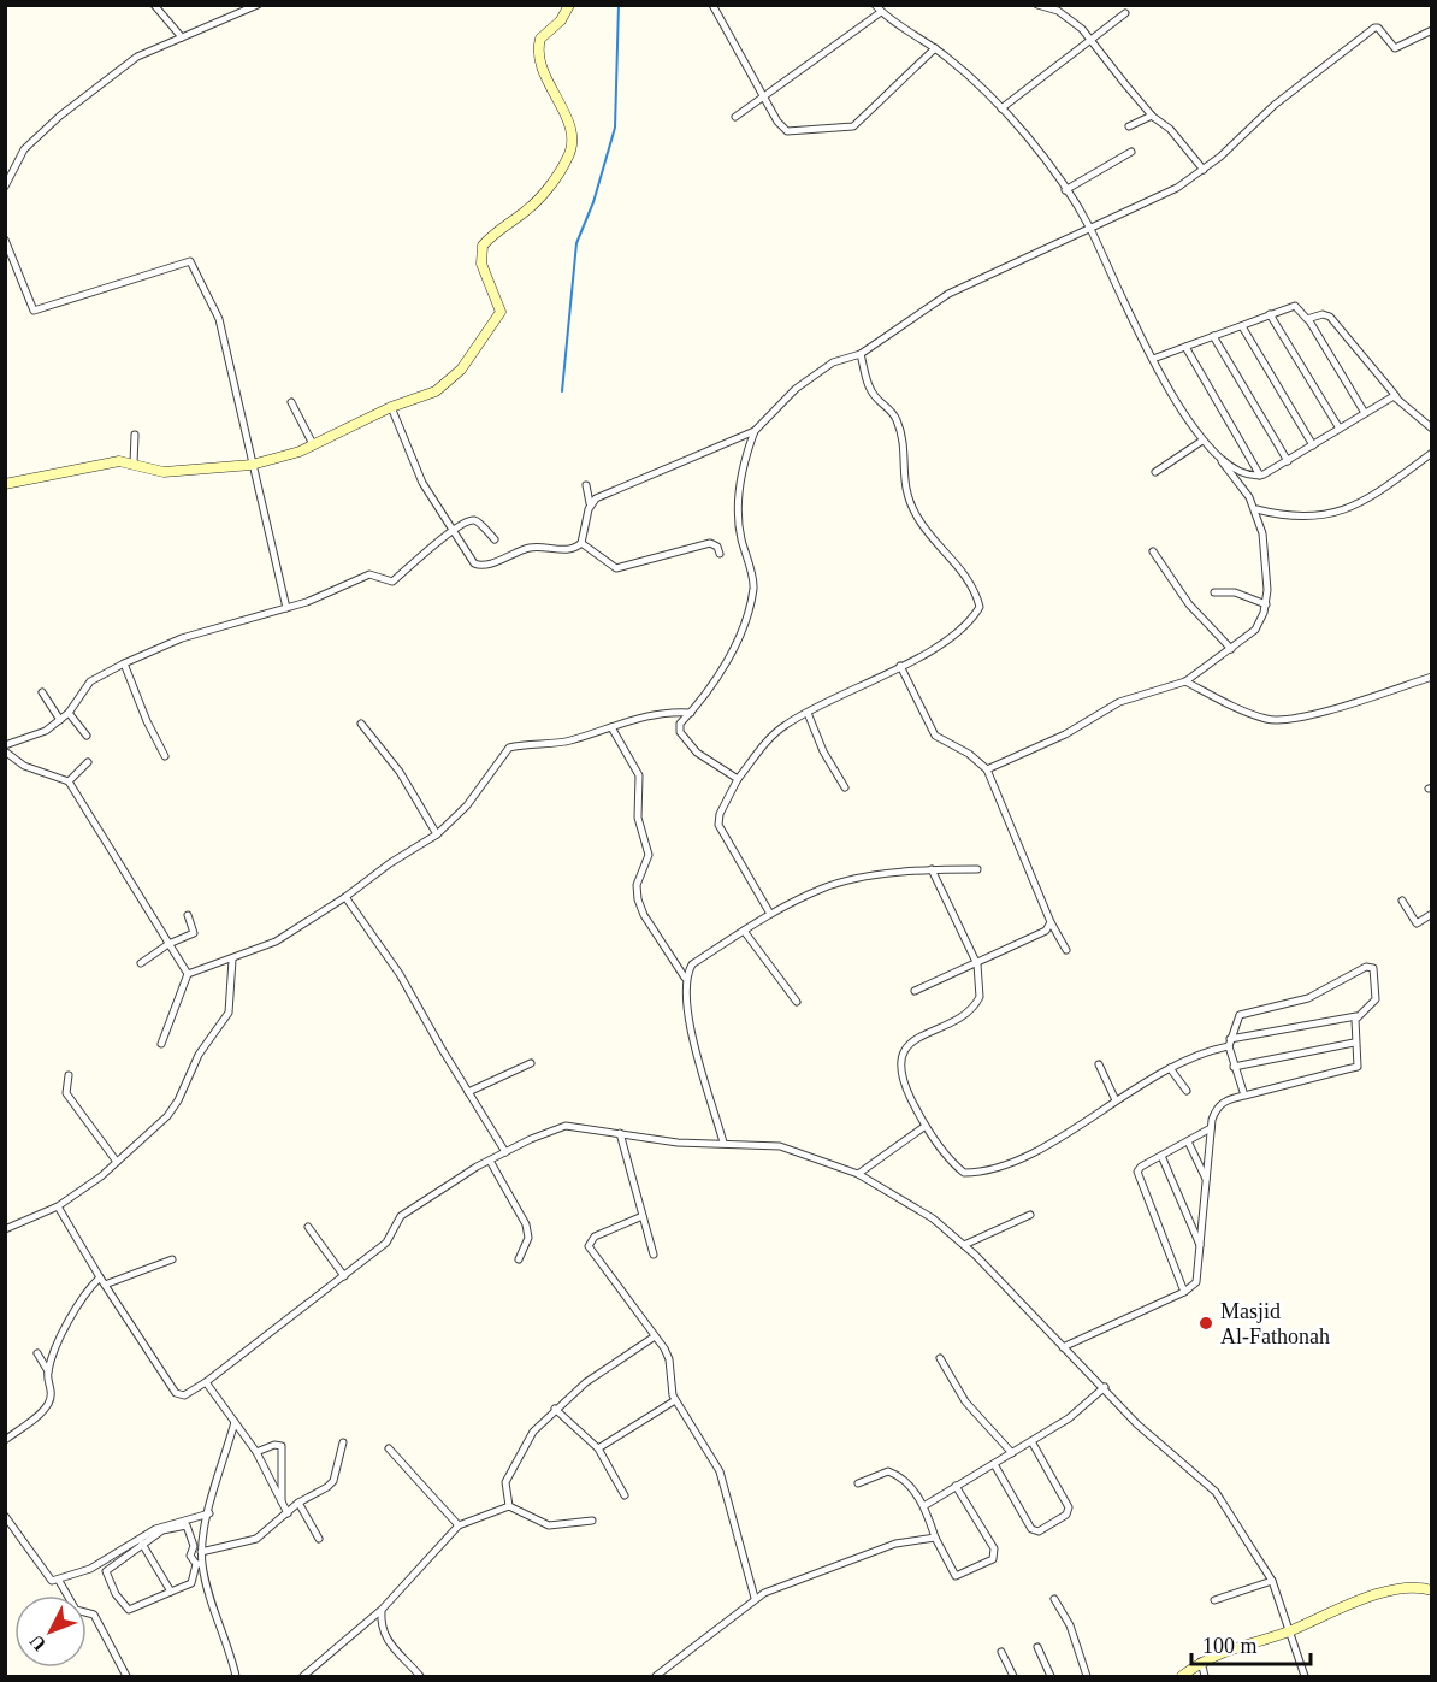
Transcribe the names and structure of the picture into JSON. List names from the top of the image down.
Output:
{
  "places": ["Masjid Al-Fathonah"],
  "scale_bar": "100 m",
  "north": "bottom left"
}
